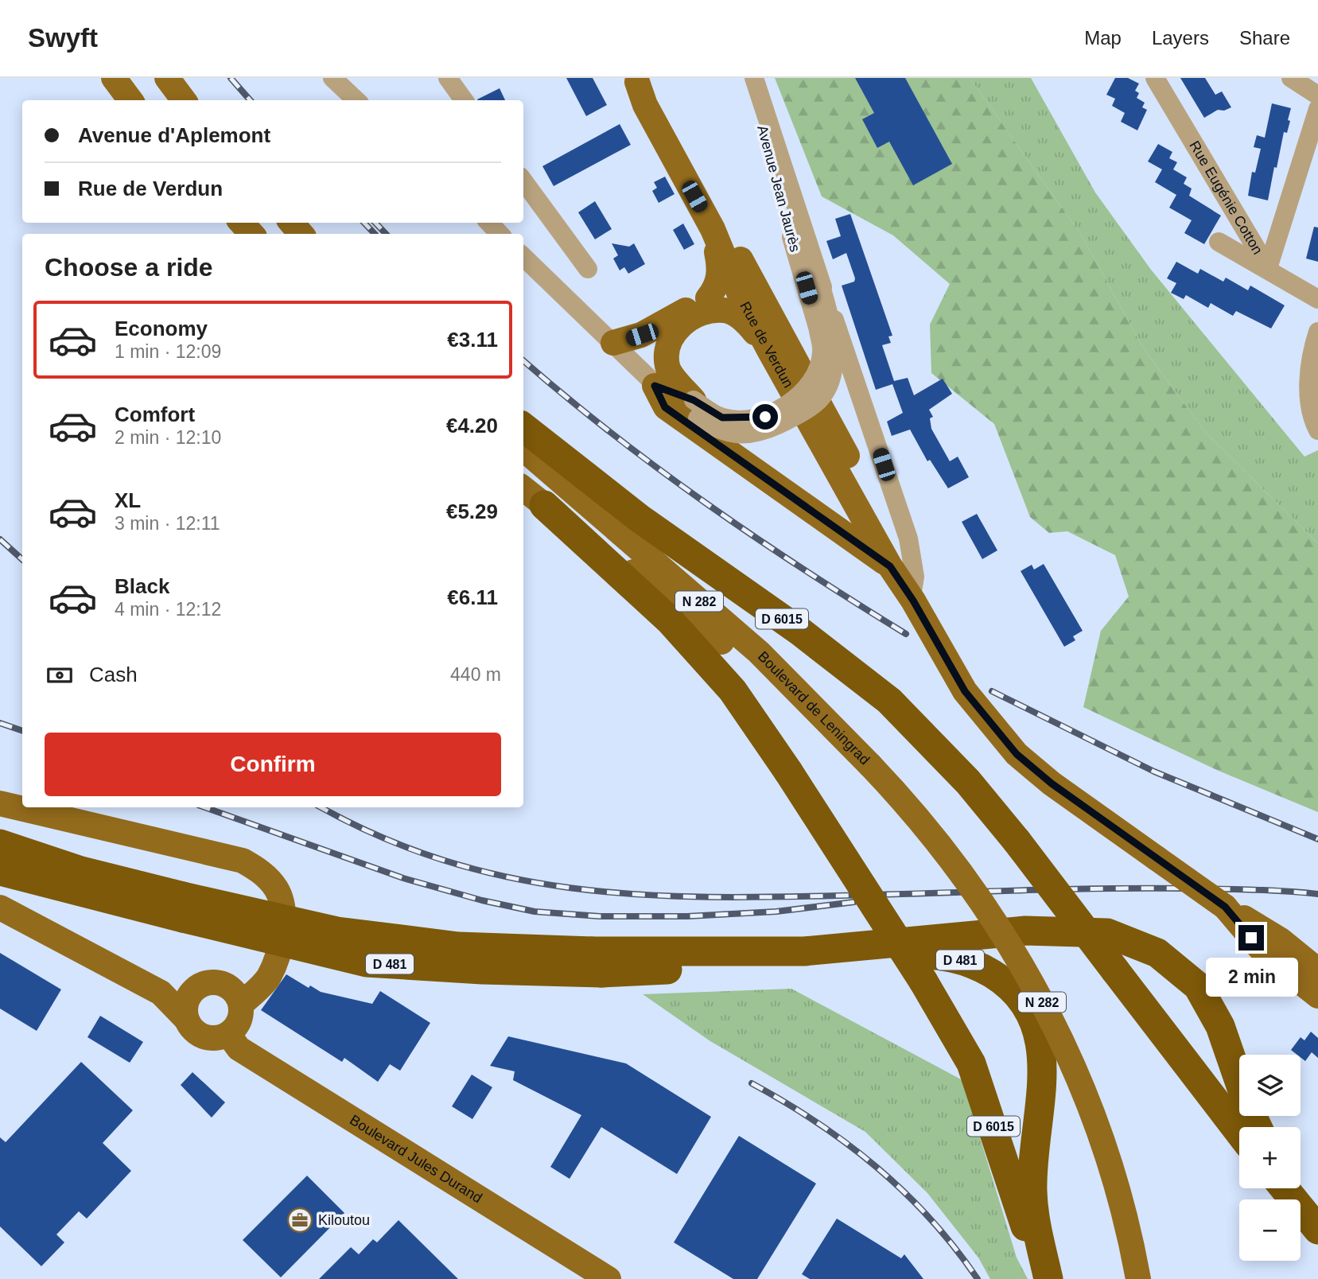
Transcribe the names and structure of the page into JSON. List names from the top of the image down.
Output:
{
  "streets": {
    "highway": ["D 6015", "D 481"],
    "main road": [
      "Rue de Verdun",
      "N 282",
      "Boulevard de Leningrad",
      "Boulevard Jules Durand"
    ],
    "street": ["Avenue Jean Jaurès", "Rue Eugénie Cotton"]
  },
  "crossings": [
    ["N 282", "Boulevard de Leningrad"],
    ["D 6015", "Boulevard de Leningrad"],
    ["D 6015", "D 481"]
  ],
  "places": {
    "office": ["Kiloutou"]
  },
  "page": {
    "header": "Swyft",
    "nav": ["Map", "Layers", "Share"],
    "banner": ["Avenue d'Aplemont", "Rue de Verdun"],
    "heading": "Choose a ride",
    "list": [
      {
        "name": "Economy",
        "note": "1 min · 12:09",
        "value": "€3.11"
      },
      {
        "name": "Comfort",
        "note": "2 min · 12:10",
        "value": "€4.20"
      },
      {
        "name": "XL",
        "note": "3 min · 12:11",
        "value": "€5.29"
      },
      {
        "name": "Black",
        "note": "4 min · 12:12",
        "value": "€6.11"
      }
    ],
    "pay": ["Cash", "440 m"],
    "buttons": "Confirm",
    "bubble": "2 min",
    "map_buttons": ["+", "−"]
  }
}
